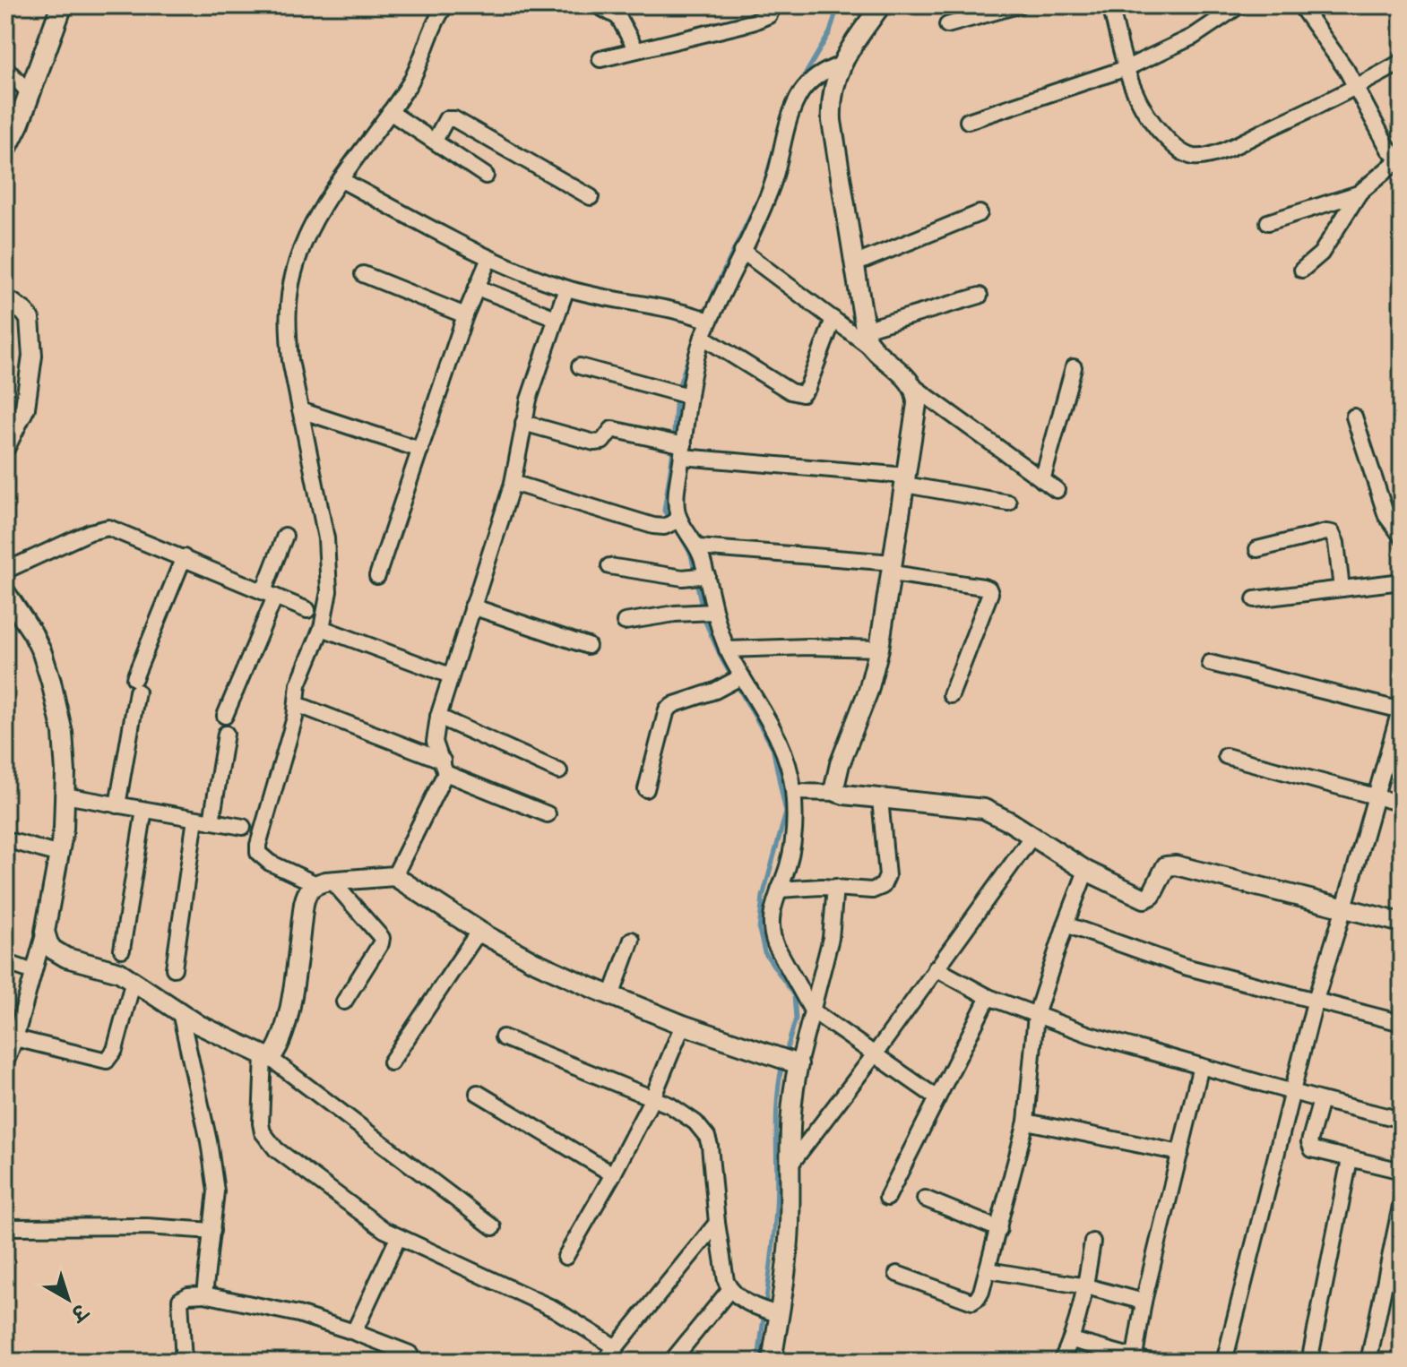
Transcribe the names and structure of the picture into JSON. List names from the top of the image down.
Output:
{
  "north": "bottom right"
}
